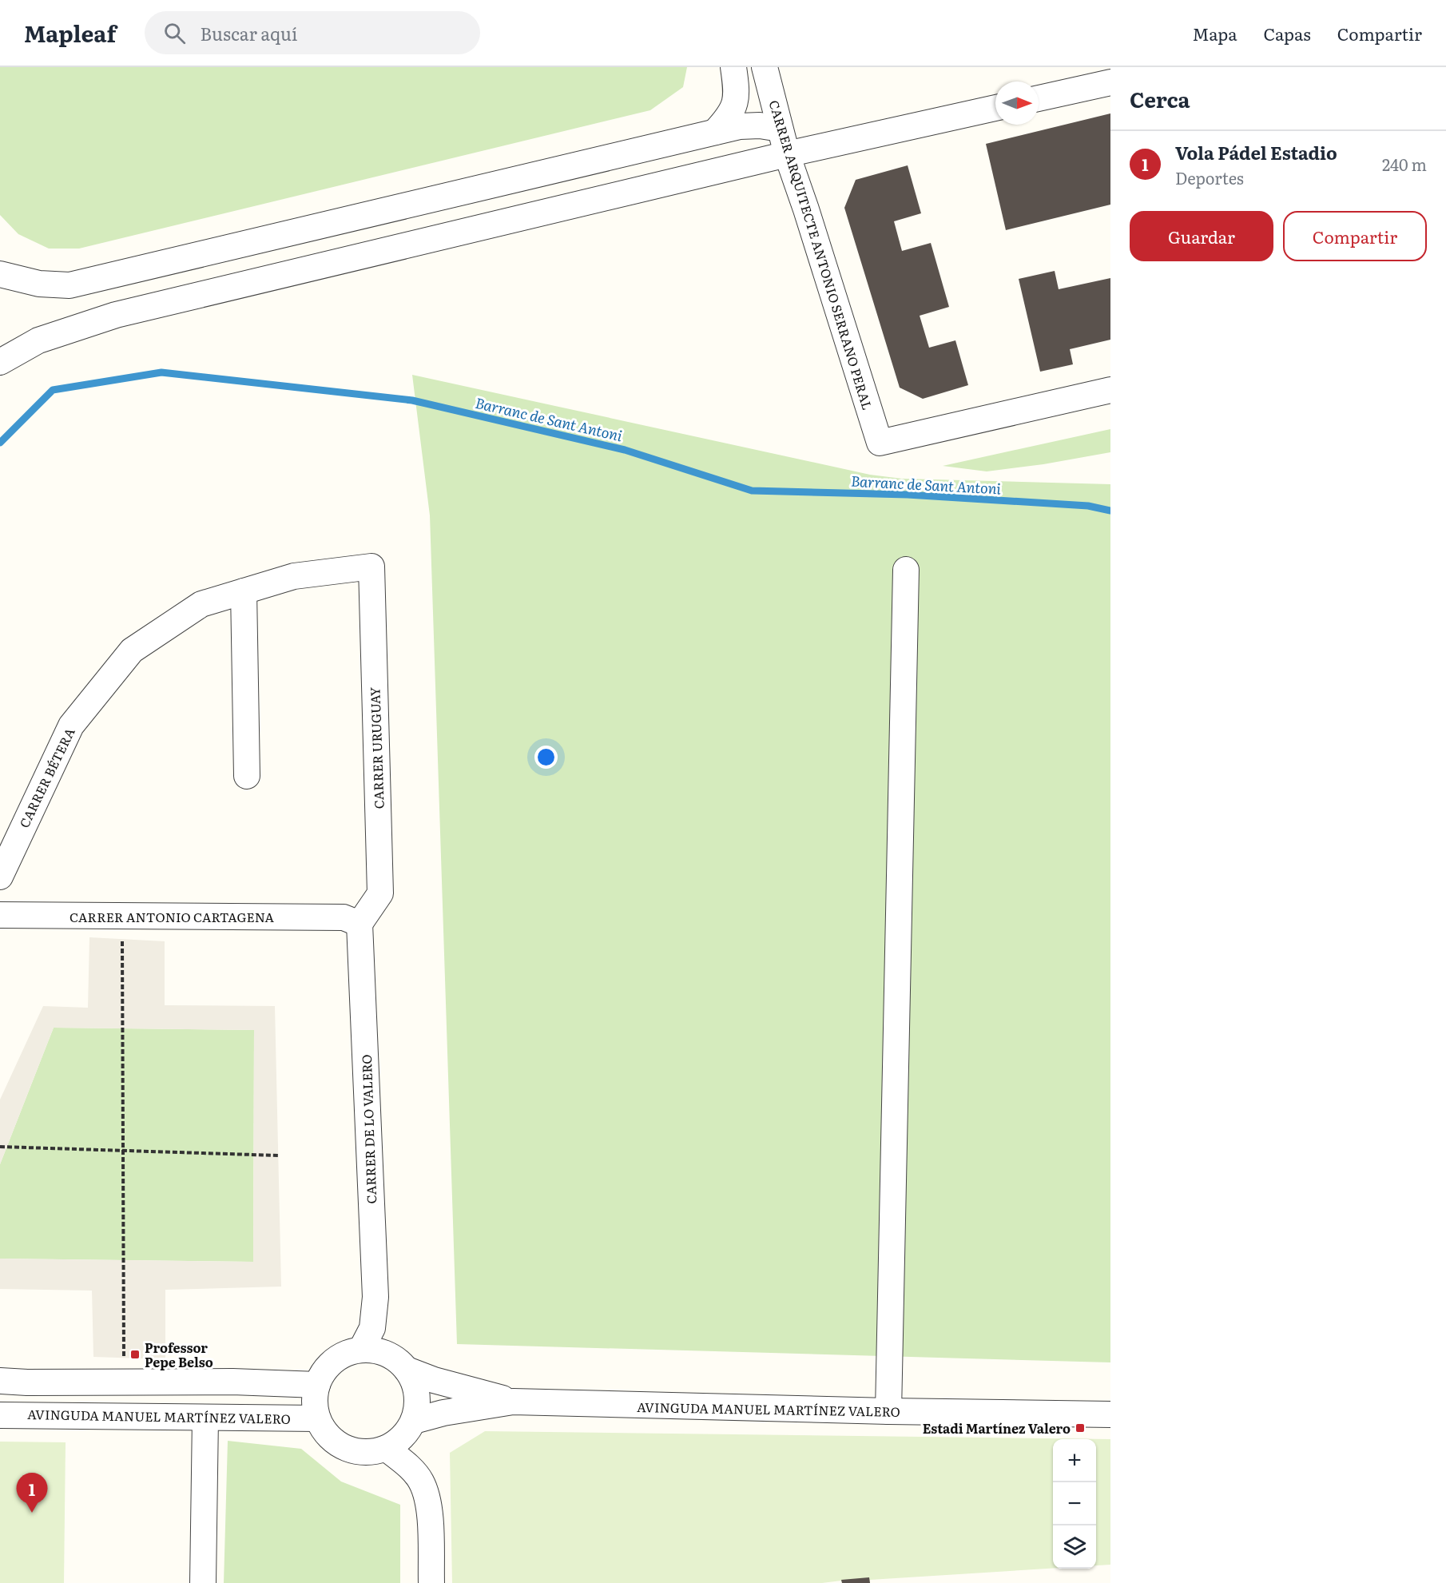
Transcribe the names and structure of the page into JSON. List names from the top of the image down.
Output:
{
  "streets": {
    "street": [
      "CARRER ARQUITECTE ANTONIO SERRANO PERAL",
      "CARRER URUGUAY",
      "CARRER BÉTERA",
      "CARRER ANTONIO CARTAGENA",
      "CARRER DE LO VALERO",
      "AVINGUDA MANUEL MARTÍNEZ VALERO"
    ]
  },
  "crossings": [
    ["CARRER URUGUAY", "CARRER BÉTERA"],
    ["CARRER URUGUAY", "CARRER ANTONIO CARTAGENA"],
    ["CARRER URUGUAY", "CARRER DE LO VALERO"],
    ["CARRER ANTONIO CARTAGENA", "CARRER DE LO VALERO"],
    ["CARRER DE LO VALERO", "AVINGUDA MANUEL MARTÍNEZ VALERO"]
  ],
  "water": ["Barranc de Sant Antoni"],
  "places": {
    "transit": ["Professor Pepe Belso", "Estadi Martínez Valero"]
  },
  "north": "right",
  "page": {
    "header": "Mapleaf",
    "search": "Buscar aquí",
    "nav": ["Mapa", "Capas", "Compartir"],
    "heading": "Cerca",
    "list": [
      {
        "mark": "1",
        "name": "Vola Pádel Estadio",
        "note": "Deportes",
        "value": "240 m"
      }
    ],
    "buttons": ["Guardar", "Compartir"],
    "map_buttons": ["+", "−"],
    "pins": "1"
  }
}
